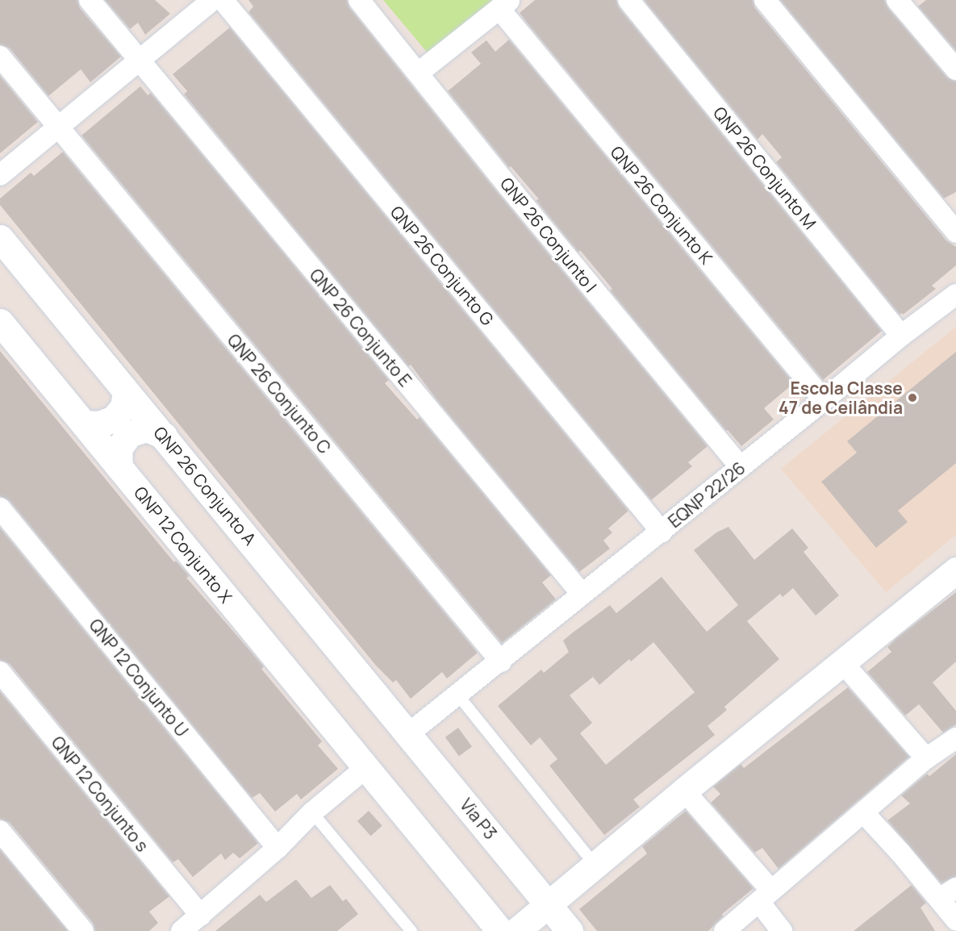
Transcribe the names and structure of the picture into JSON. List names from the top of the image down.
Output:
{
  "streets": {
    "street": [
      "QNP 26 Conjunto M",
      "QNP 26 Conjunto K",
      "QNP 26 Conjunto I",
      "QNP 26 Conjunto G",
      "QNP 26 Conjunto E",
      "QNP 26 Conjunto C",
      "QNP 26 Conjunto A",
      "EQNP 22/26",
      "QNP 12 Conjunto X",
      "QNP 12 Conjunto U",
      "QNP 12 Conjunto s",
      "Via P3"
    ]
  },
  "crossings": [
    ["QNP 26 Conjunto M", "EQNP 22/26"],
    ["QNP 26 Conjunto K", "EQNP 22/26"],
    ["QNP 26 Conjunto I", "EQNP 22/26"],
    ["QNP 26 Conjunto G", "EQNP 22/26"],
    ["QNP 26 Conjunto E", "EQNP 22/26"],
    ["QNP 26 Conjunto C", "EQNP 22/26"],
    ["QNP 26 Conjunto A", "EQNP 22/26"],
    ["QNP 26 Conjunto A", "Via P3"],
    ["EQNP 22/26", "Via P3"]
  ],
  "places": ["Escola Classe 47 de Ceilândia"]
}
